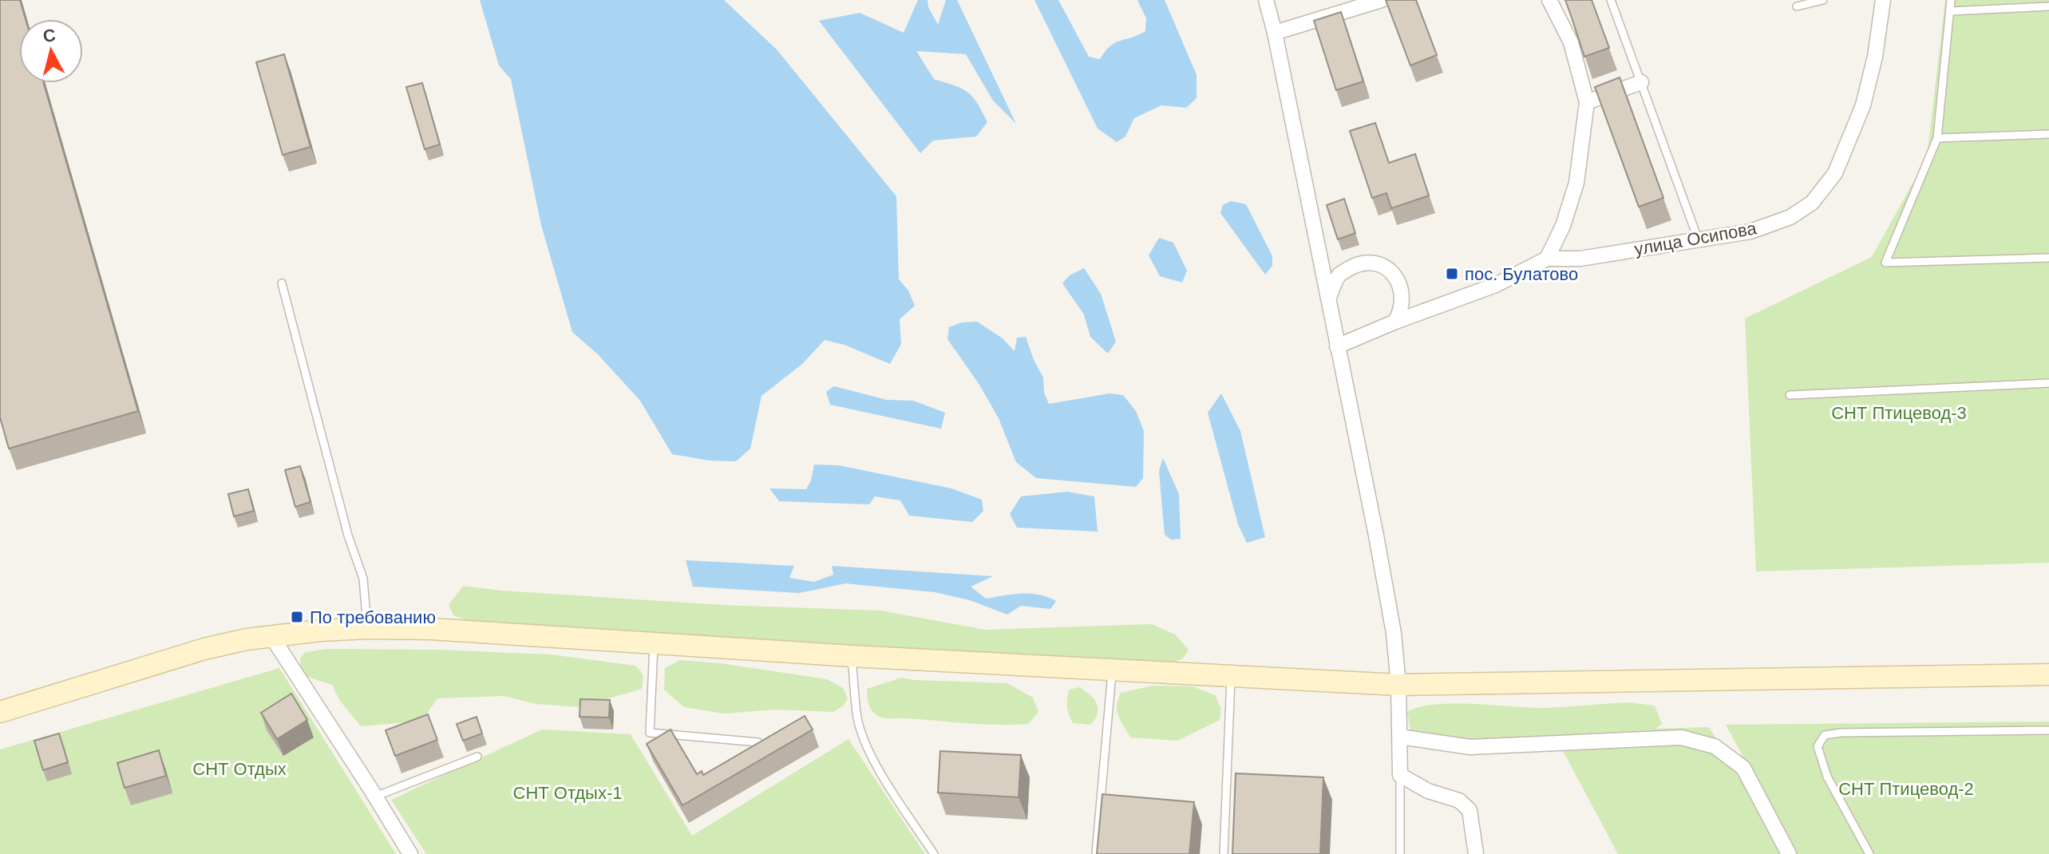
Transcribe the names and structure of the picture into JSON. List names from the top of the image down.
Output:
{
  "streets": {
    "street": ["улица Осипова"]
  },
  "parks": [
    "СНТ Птицевод-3",
    "СНТ Отдых",
    "СНТ Птицевод-2",
    "СНТ Отдых-1"
  ],
  "places": {
    "transit": ["пос. Булатово", "По требованию"]
  },
  "north": "top"
}
